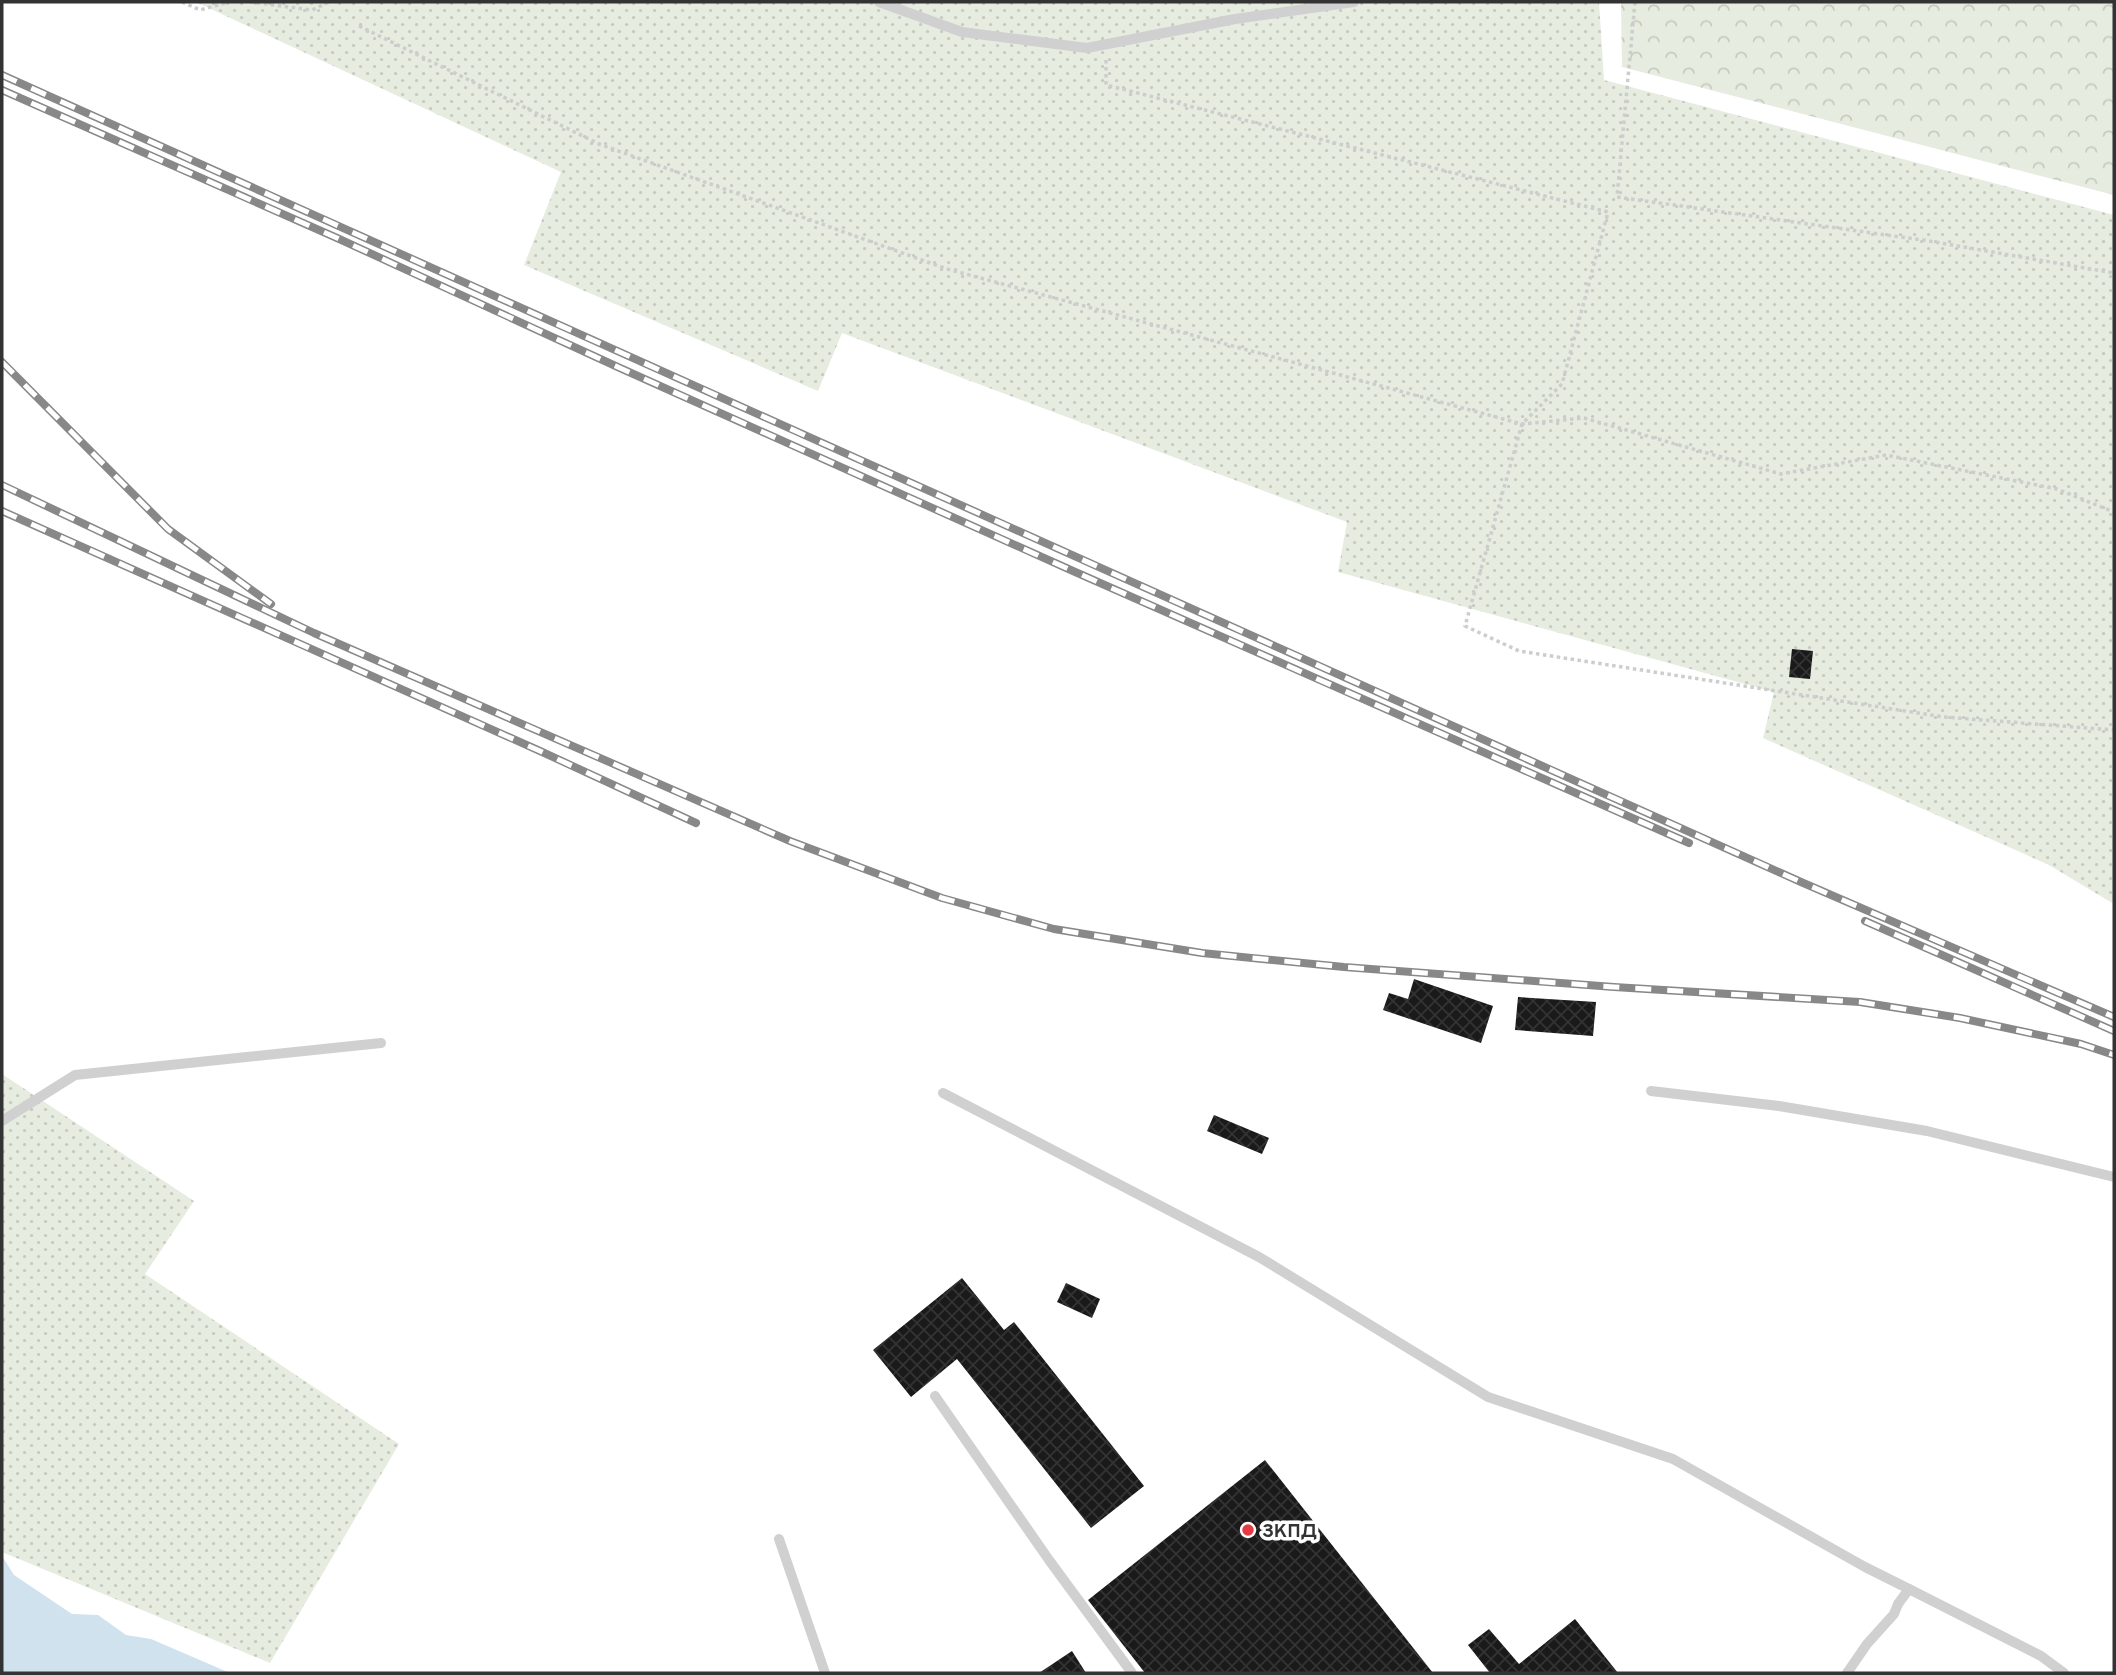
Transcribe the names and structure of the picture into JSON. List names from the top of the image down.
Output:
{
  "places": ["ЗКПД"]
}
